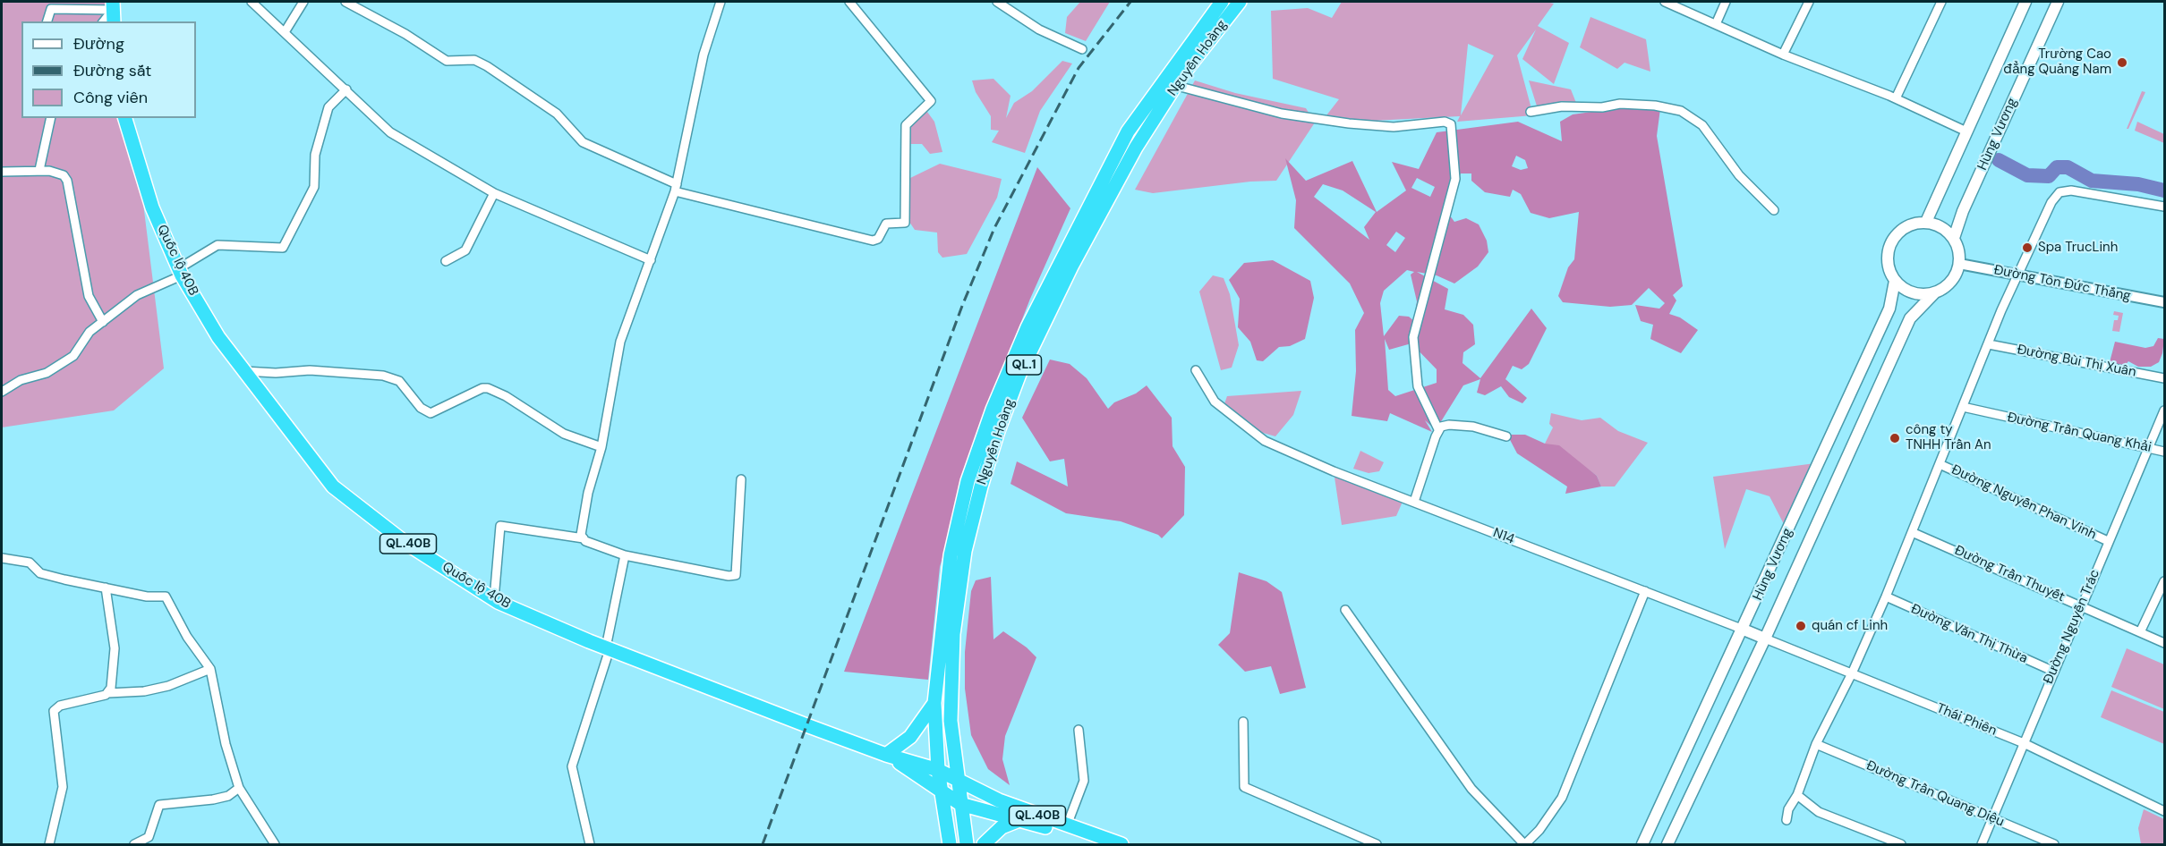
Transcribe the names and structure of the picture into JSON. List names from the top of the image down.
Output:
{
  "streets": {
    "highway": [
      "Nguyễn Hoàng",
      "Quốc lộ 40B",
      "QL.1",
      "QL.40B"
    ],
    "main road": ["Hùng Vương"],
    "street": [
      "Đường Tôn Đức Thắng",
      "Đường Bùi Thị Xuân",
      "Đường Trần Quang Khải",
      "Đường Nguyễn Phan Vinh",
      "N14",
      "Đường Trần Thuyết",
      "Đường Nguyễn Trác",
      "Đường Văn Thị Thừa",
      "Thái Phiên",
      "Đường Trần Quang Diệu"
    ]
  },
  "crossings": [
    ["Nguyễn Hoàng", "QL.40B"],
    ["Hùng Vương", "Đường Tôn Đức Thắng"],
    ["Hùng Vương", "N14"],
    ["Hùng Vương", "Thái Phiên"],
    ["Quốc lộ 40B", "QL.40B"],
    ["Đường Trần Quang Khải", "Đường Nguyễn Trác"],
    ["Đường Nguyễn Phan Vinh", "Đường Nguyễn Trác"],
    ["Đường Trần Thuyết", "Đường Nguyễn Trác"],
    ["Đường Nguyễn Trác", "Đường Văn Thị Thừa"],
    ["Đường Nguyễn Trác", "Thái Phiên"],
    ["Đường Nguyễn Trác", "Đường Trần Quang Diệu"]
  ],
  "places": [
    "Trường Cao đẳng Quảng Nam",
    "Spa TrucLinh",
    "công ty TNHH Trần An",
    "quán cf Linh"
  ],
  "legend": ["Đường", "Đường sắt", "Công viên"]
}
